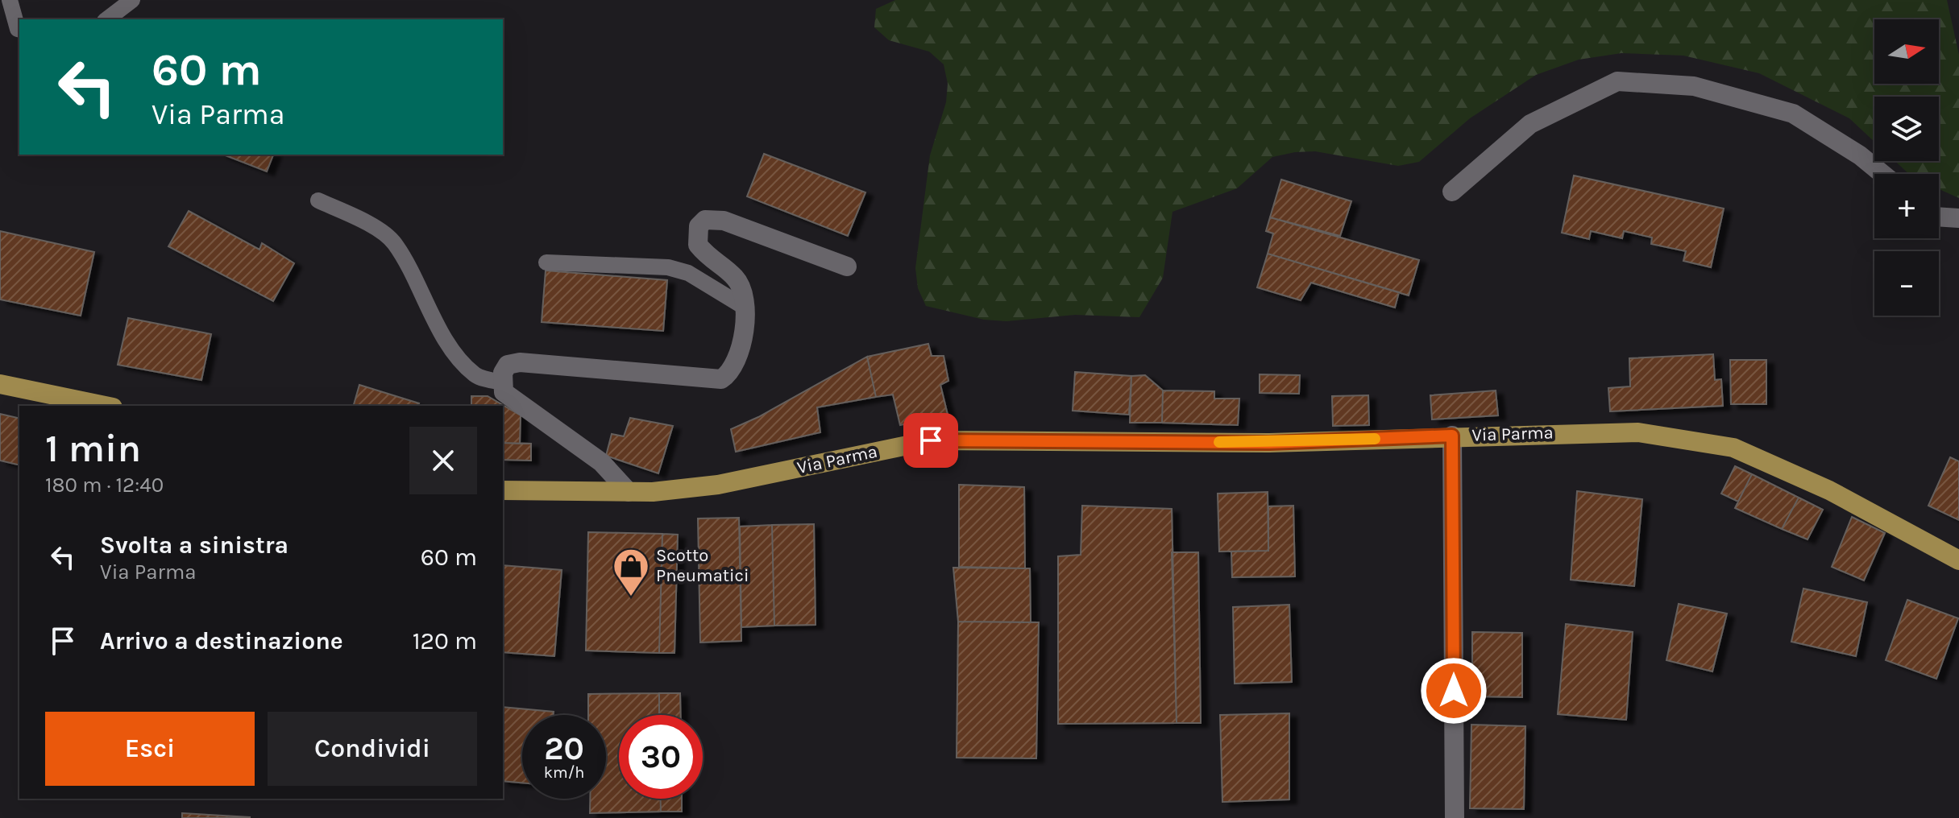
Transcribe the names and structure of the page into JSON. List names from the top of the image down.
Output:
{
  "streets": {
    "main road": ["Via Parma"]
  },
  "places": {
    "shop": ["Scotto Pneumatici"]
  },
  "north": "right",
  "page": {
    "map_buttons": ["+", "−"],
    "turn": ["60 m", "Via Parma"],
    "heading": ["1 min", "180 m · 12:40"],
    "list": [
      {
        "name": "Svolta a sinistra",
        "note": "Via Parma",
        "value": "60 m"
      },
      {
        "name": "Arrivo a destinazione",
        "value": "120 m"
      }
    ],
    "buttons": ["Esci", "Condividi"],
    "speed": "20 km/h",
    "limit": "30"
  }
}
